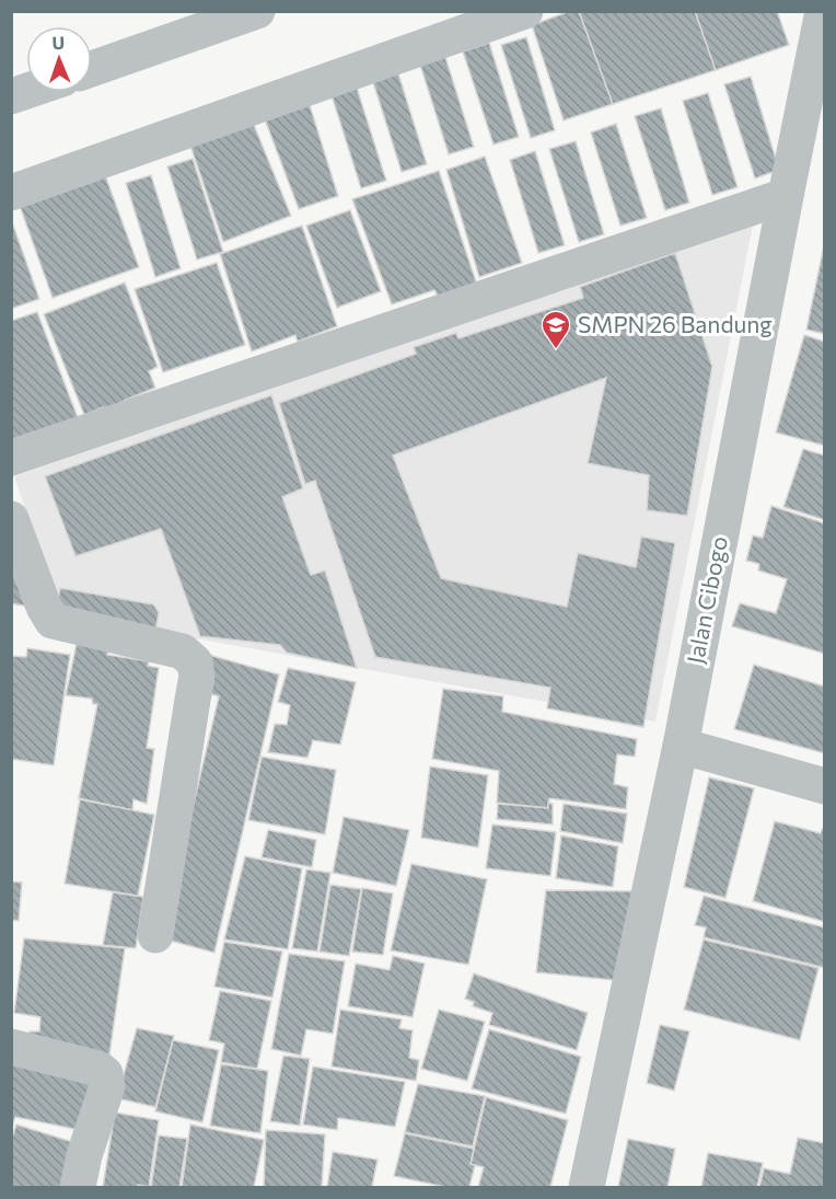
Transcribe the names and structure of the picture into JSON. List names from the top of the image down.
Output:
{
  "streets": {
    "street": ["Jalan Cibogo"]
  },
  "places": {
    "school or university": ["SMPN 26 Bandung"]
  },
  "north": "top"
}
